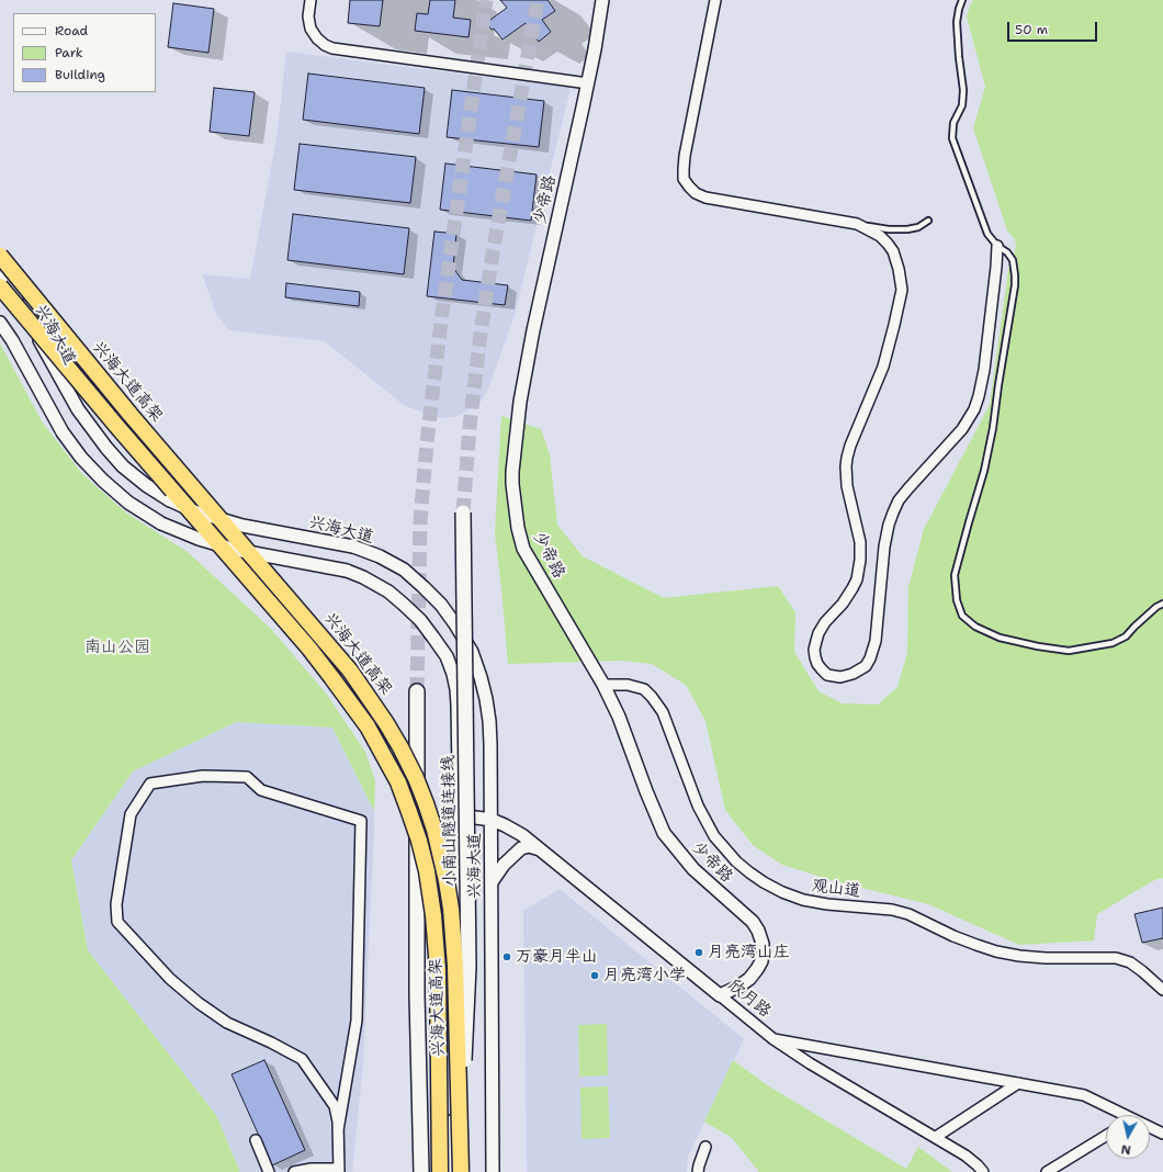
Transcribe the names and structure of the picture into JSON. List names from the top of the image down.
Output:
{
  "streets": {
    "main road": ["兴海大道高架", "小南山隧道连接线"],
    "street": [
      "少帝路",
      "兴海大道",
      "观山道",
      "欣月路"
    ]
  },
  "crossings": [
    ["少帝路", "观山道"],
    ["少帝路", "欣月路"],
    ["兴海大道", "欣月路"],
    ["兴海大道高架", "小南山隧道连接线"]
  ],
  "parks": ["南山公园"],
  "places": ["月亮湾山庄", "万豪月半山", "月亮湾小学"],
  "legend": ["Road", "Park", "Building"],
  "scale_bar": "50 m",
  "north": "bottom"
}
